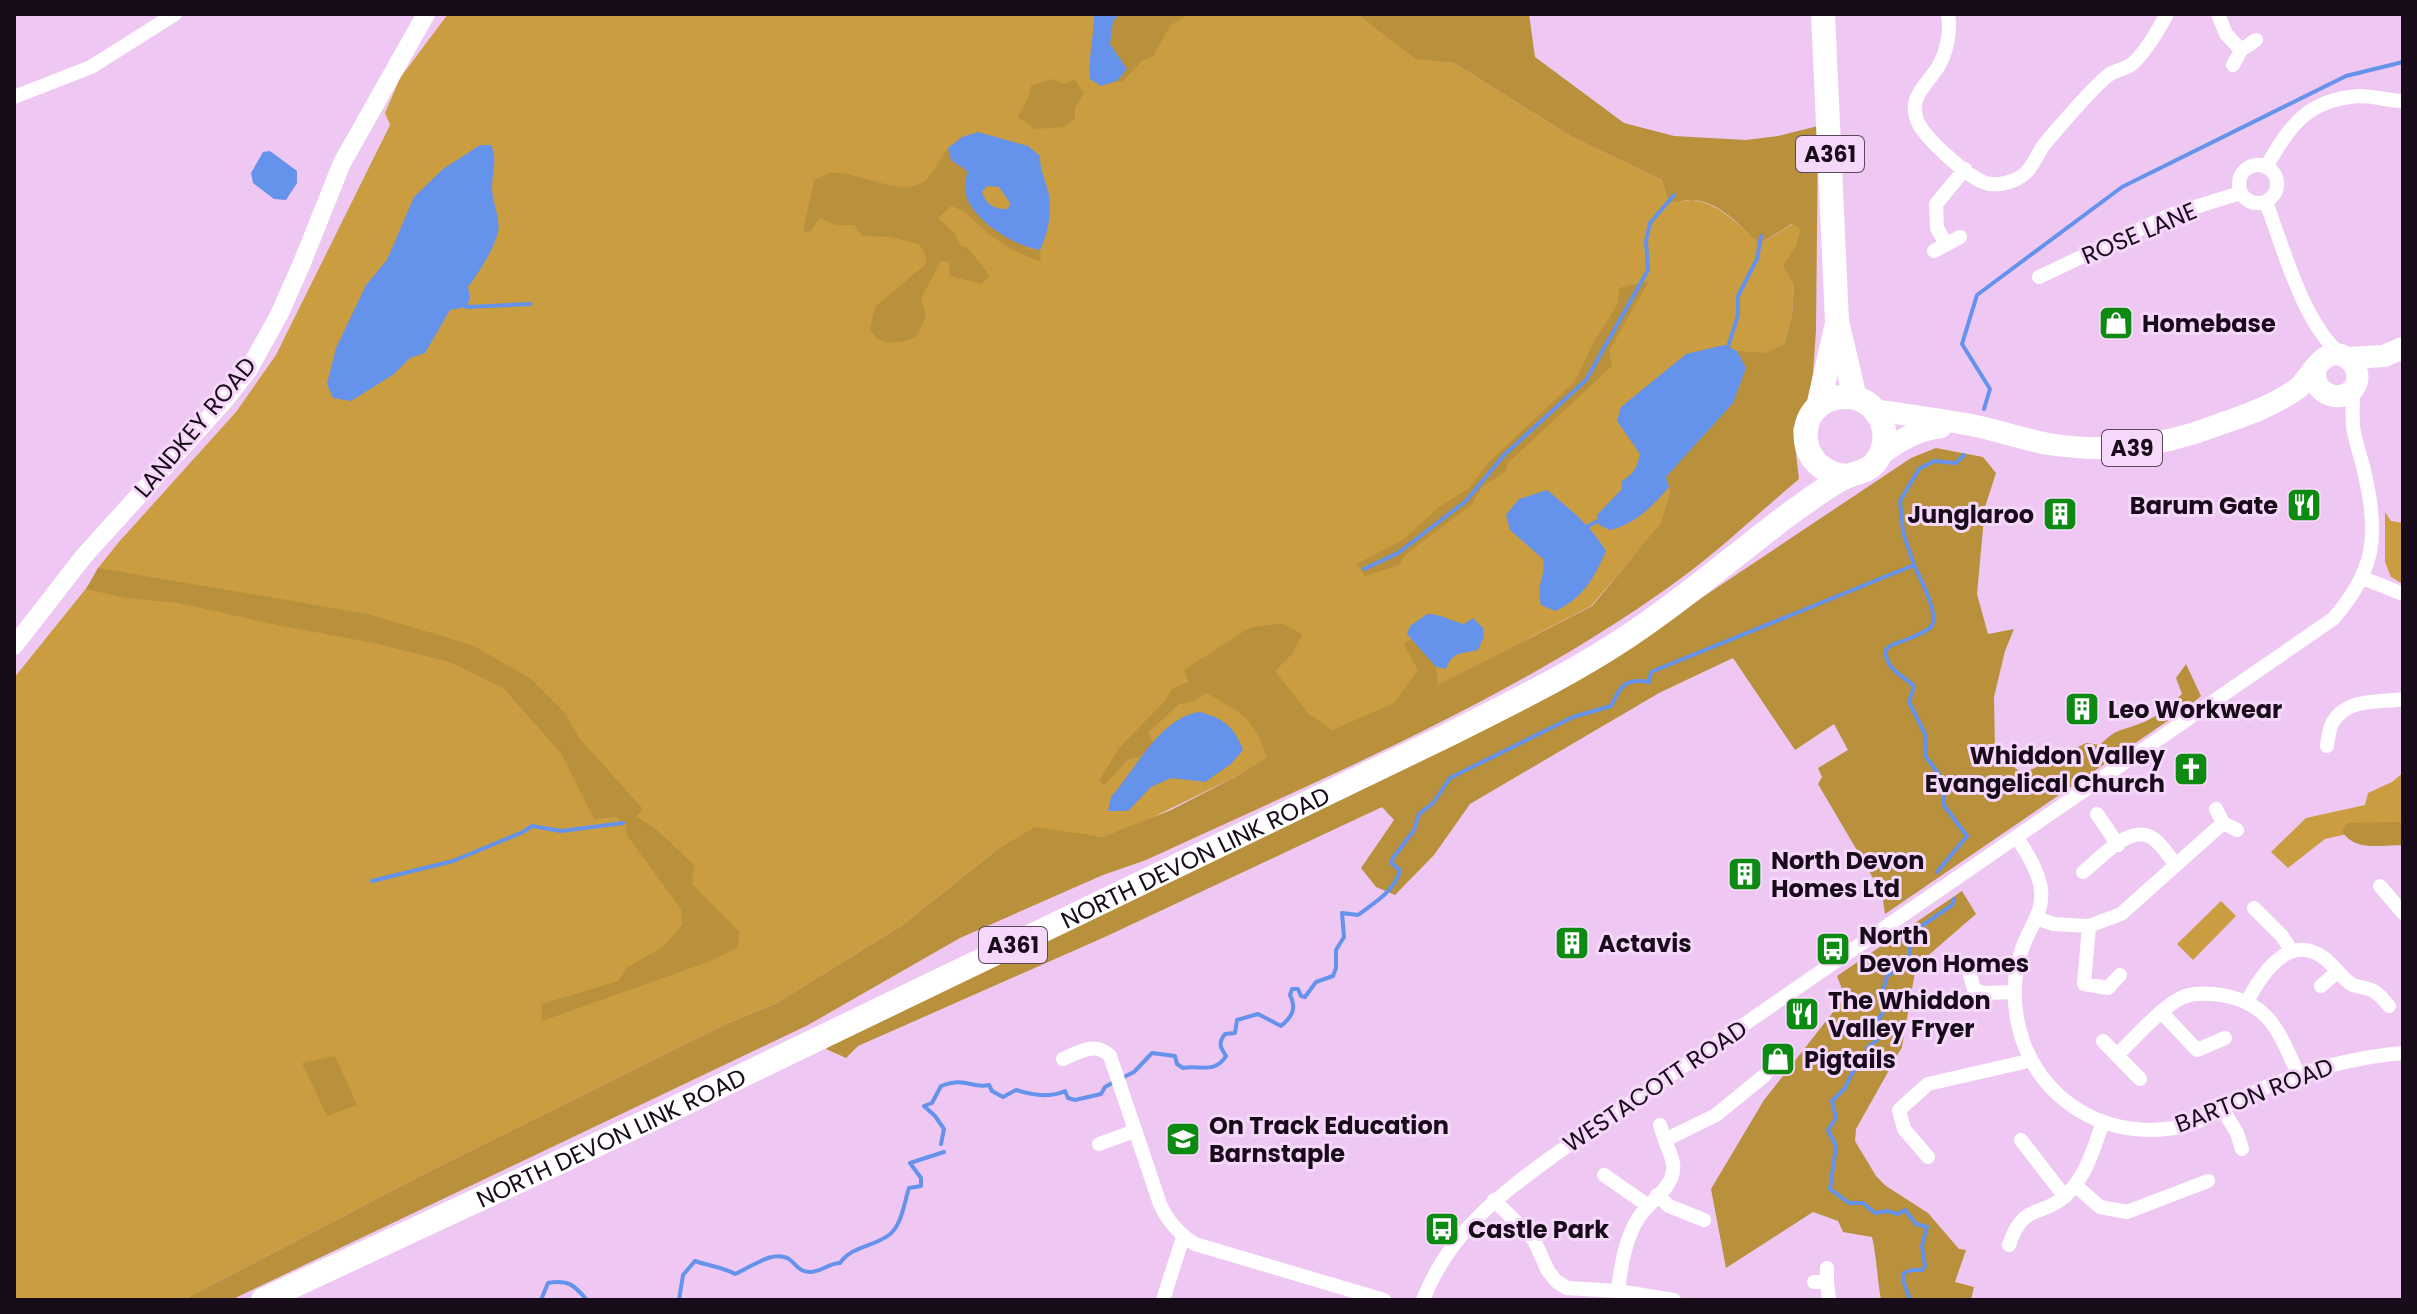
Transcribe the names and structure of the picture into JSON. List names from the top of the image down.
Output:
{
  "streets": {
    "highway": ["A361", "NORTH DEVON LINK ROAD"],
    "main road": ["A39"],
    "street": [
      "ROSE LANE",
      "LANDKEY ROAD",
      "WESTACOTT ROAD",
      "BARTON ROAD"
    ]
  },
  "crossings": [
    ["A361", "A39"],
    ["A361", "NORTH DEVON LINK ROAD"],
    ["A39", "NORTH DEVON LINK ROAD"],
    ["A39", "WESTACOTT ROAD"],
    ["WESTACOTT ROAD", "BARTON ROAD"]
  ],
  "places": {
    "shop": ["Homebase", "Pigtails"],
    "restaurant": ["Barum Gate", "The Whiddon Valley Fryer"],
    "building": [
      "Junglaroo",
      "Leo Workwear",
      "North Devon Homes Ltd",
      "Actavis"
    ],
    "church": ["Whiddon Valley Evangelical Church"],
    "bus stop": ["North Devon Homes", "Castle Park"],
    "school or university": ["On Track Education Barnstaple"]
  }
}
